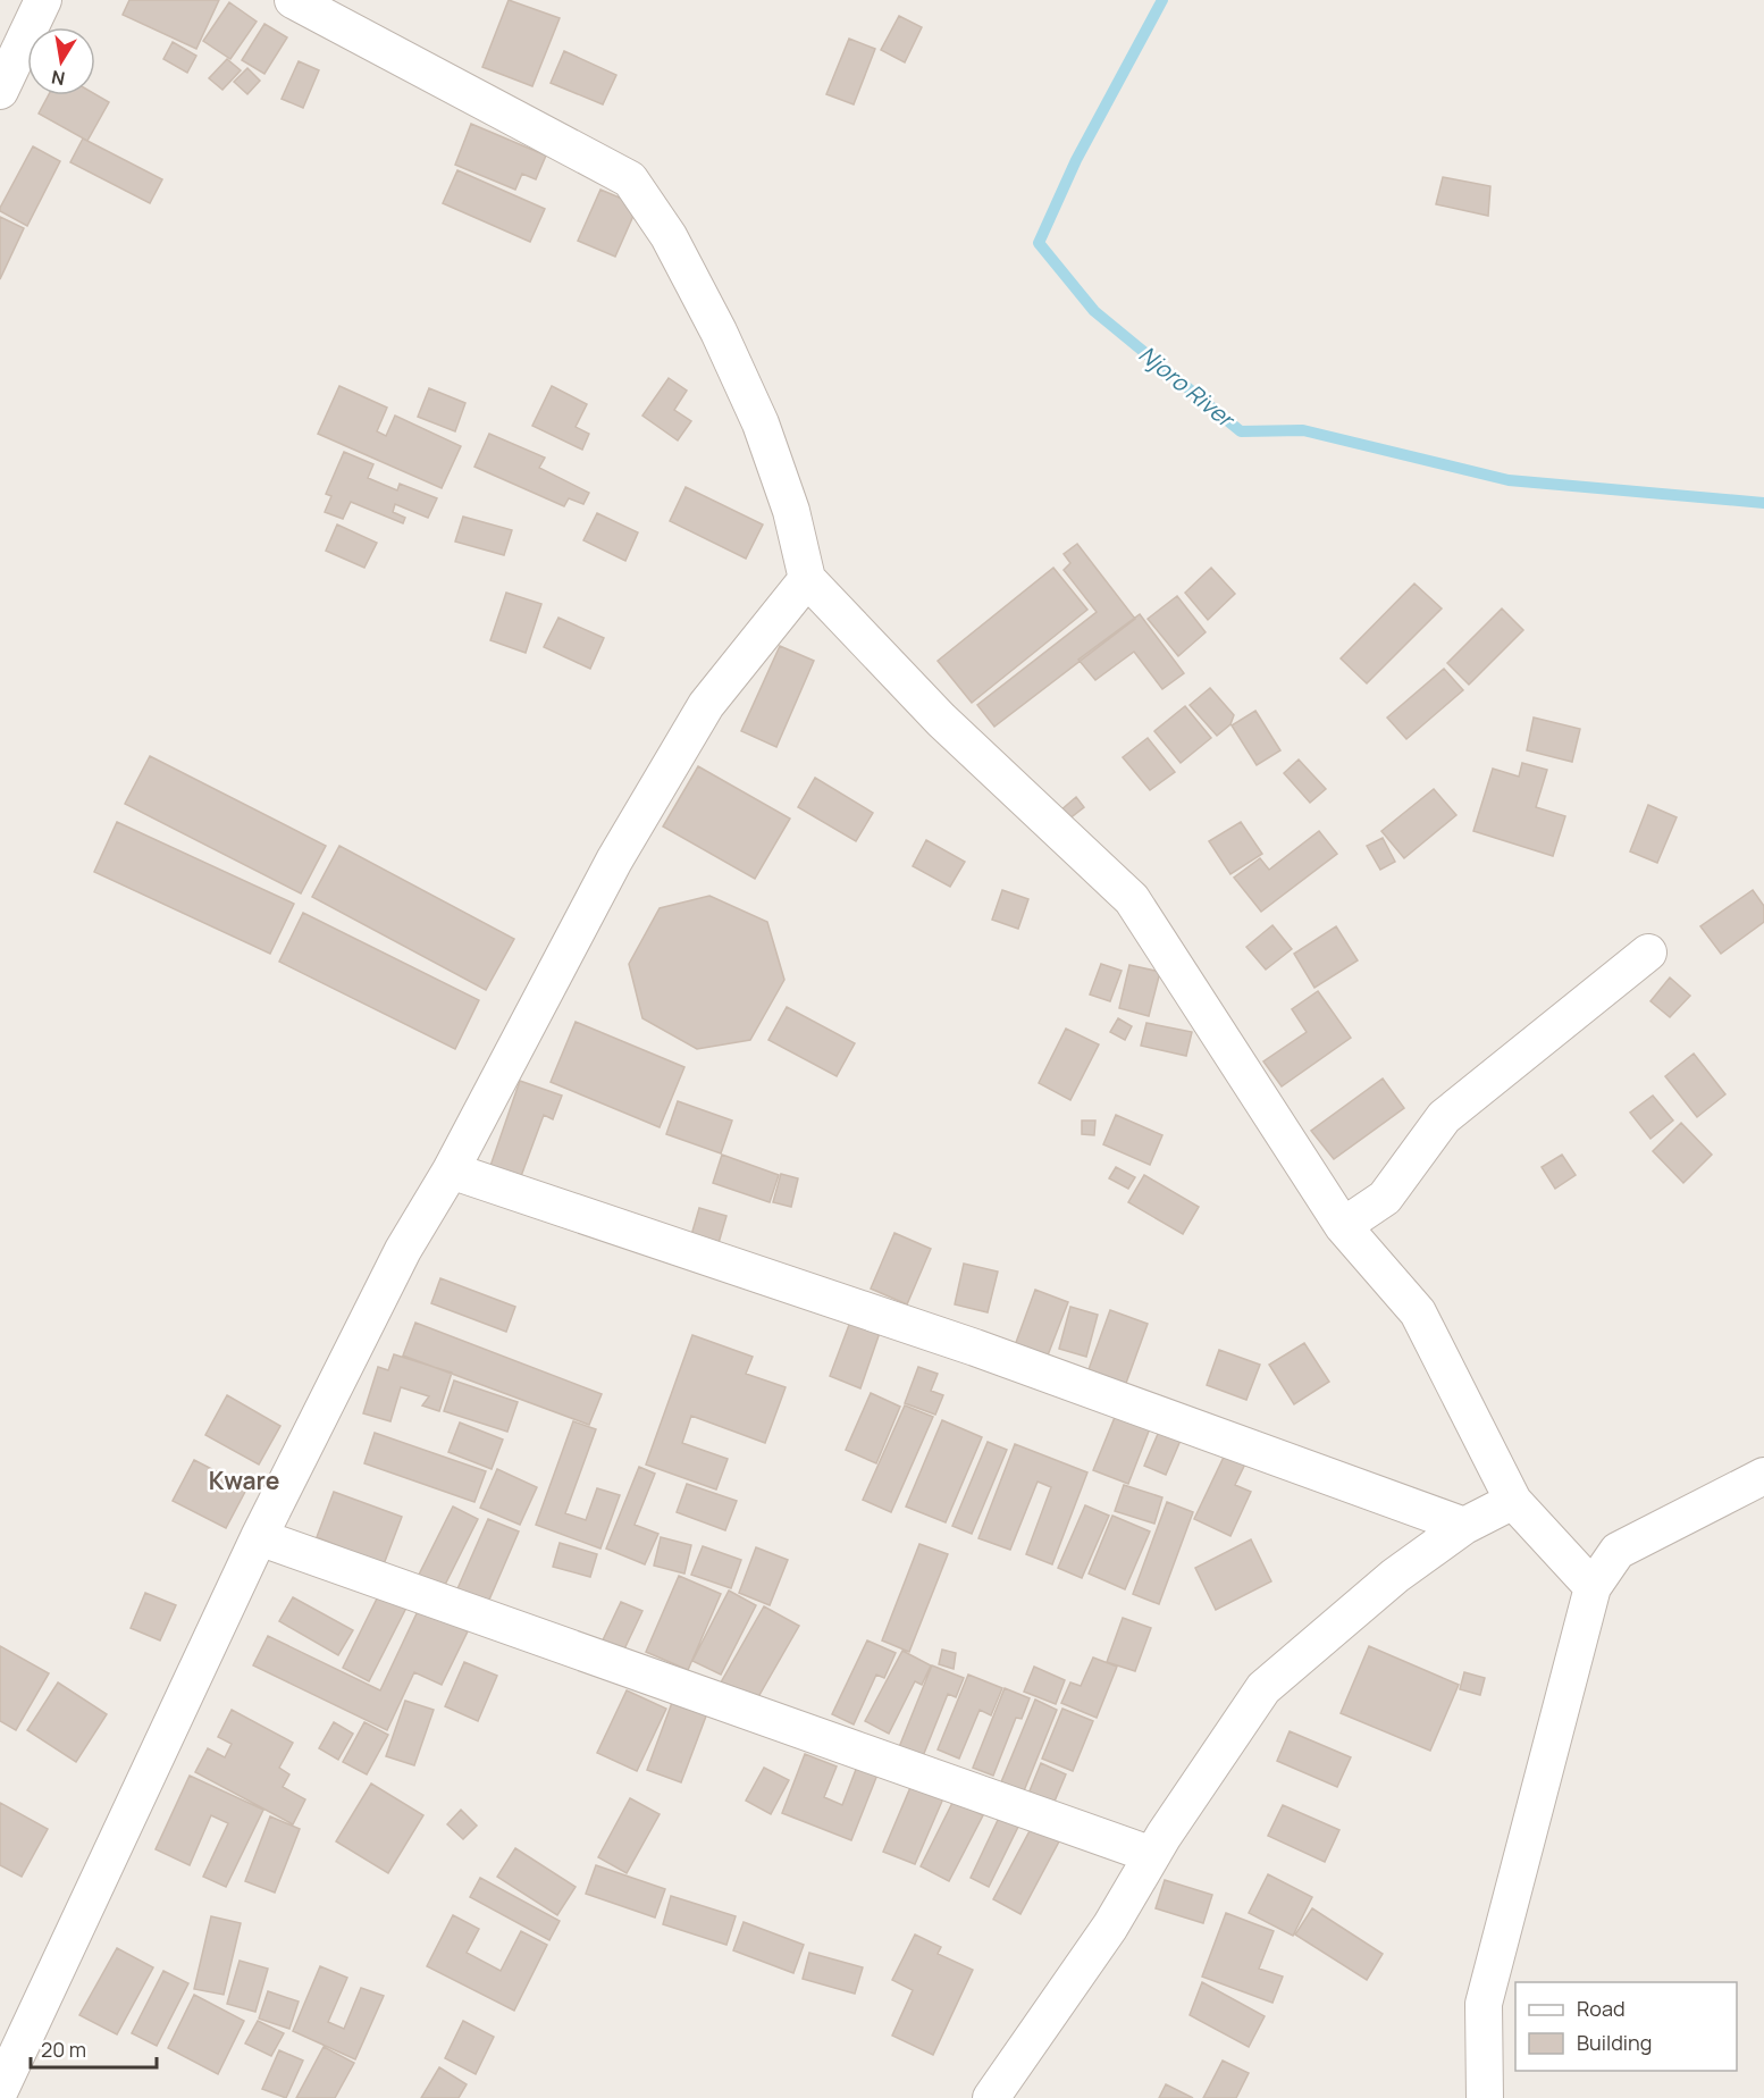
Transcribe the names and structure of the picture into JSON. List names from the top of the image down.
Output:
{
  "districts": ["Kware"],
  "water": ["Njoro River"],
  "legend": ["Road", "Building"],
  "scale_bar": "20 m",
  "north": "bottom"
}
